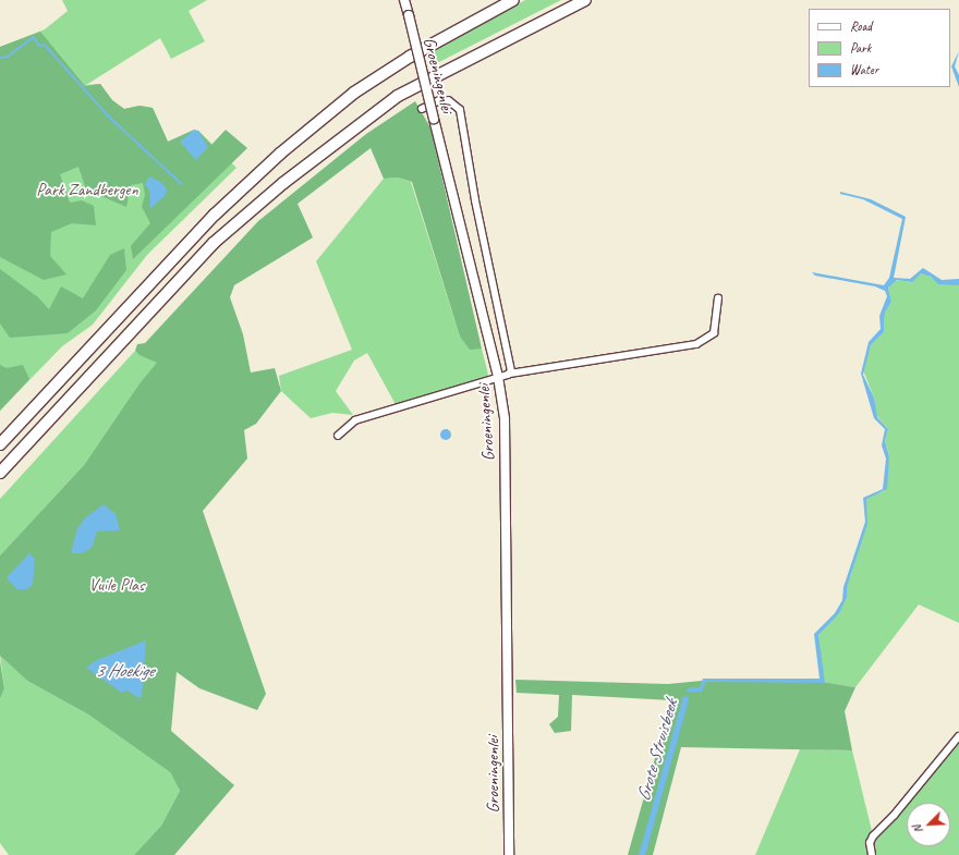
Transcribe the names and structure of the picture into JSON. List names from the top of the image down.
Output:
{
  "streets": {
    "street": ["Groeningenlei"]
  },
  "water": ["3 Hoekige", "Grote Struisbeek"],
  "parks": ["Park Zandbergen", "Vuile Plas"],
  "legend": ["Road", "Park", "Water"],
  "north": "bottom left"
}
